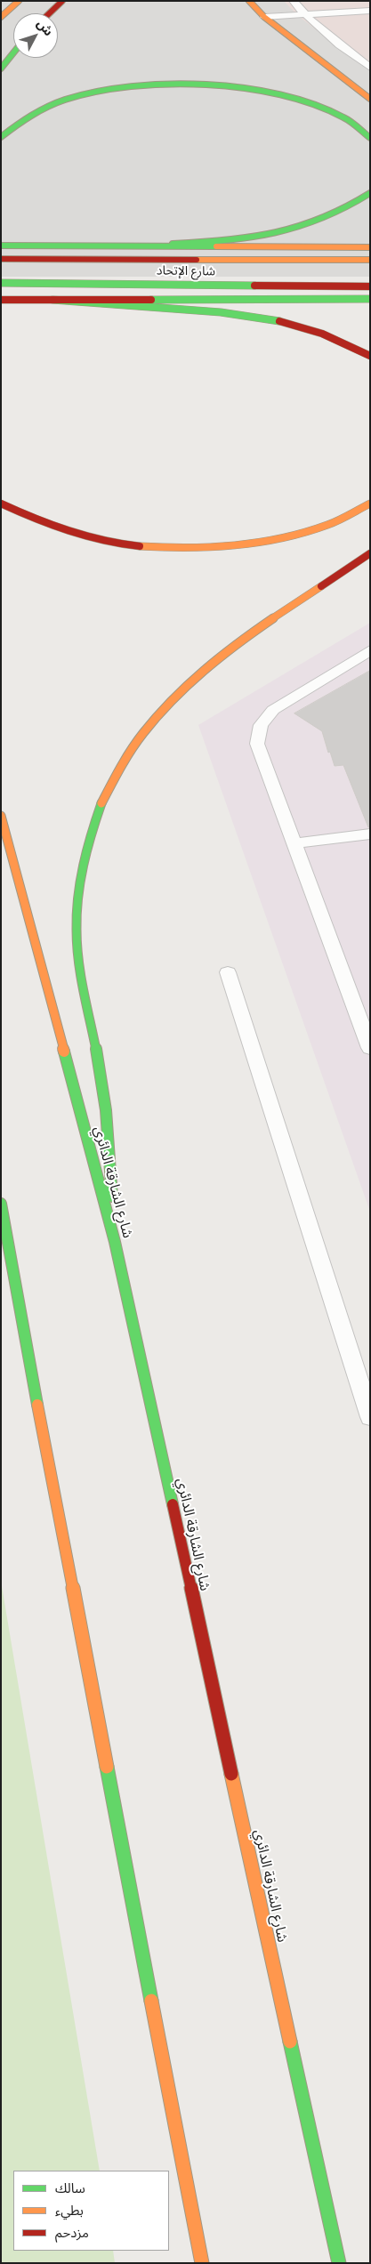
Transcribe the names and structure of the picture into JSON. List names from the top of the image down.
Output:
{
  "streets": {
    "main road": ["شارع الإتحاد", "شارع الشارقة الدائري"]
  },
  "legend": ["سالك", "بطيء", "مزدحم"],
  "north": "top right"
}
